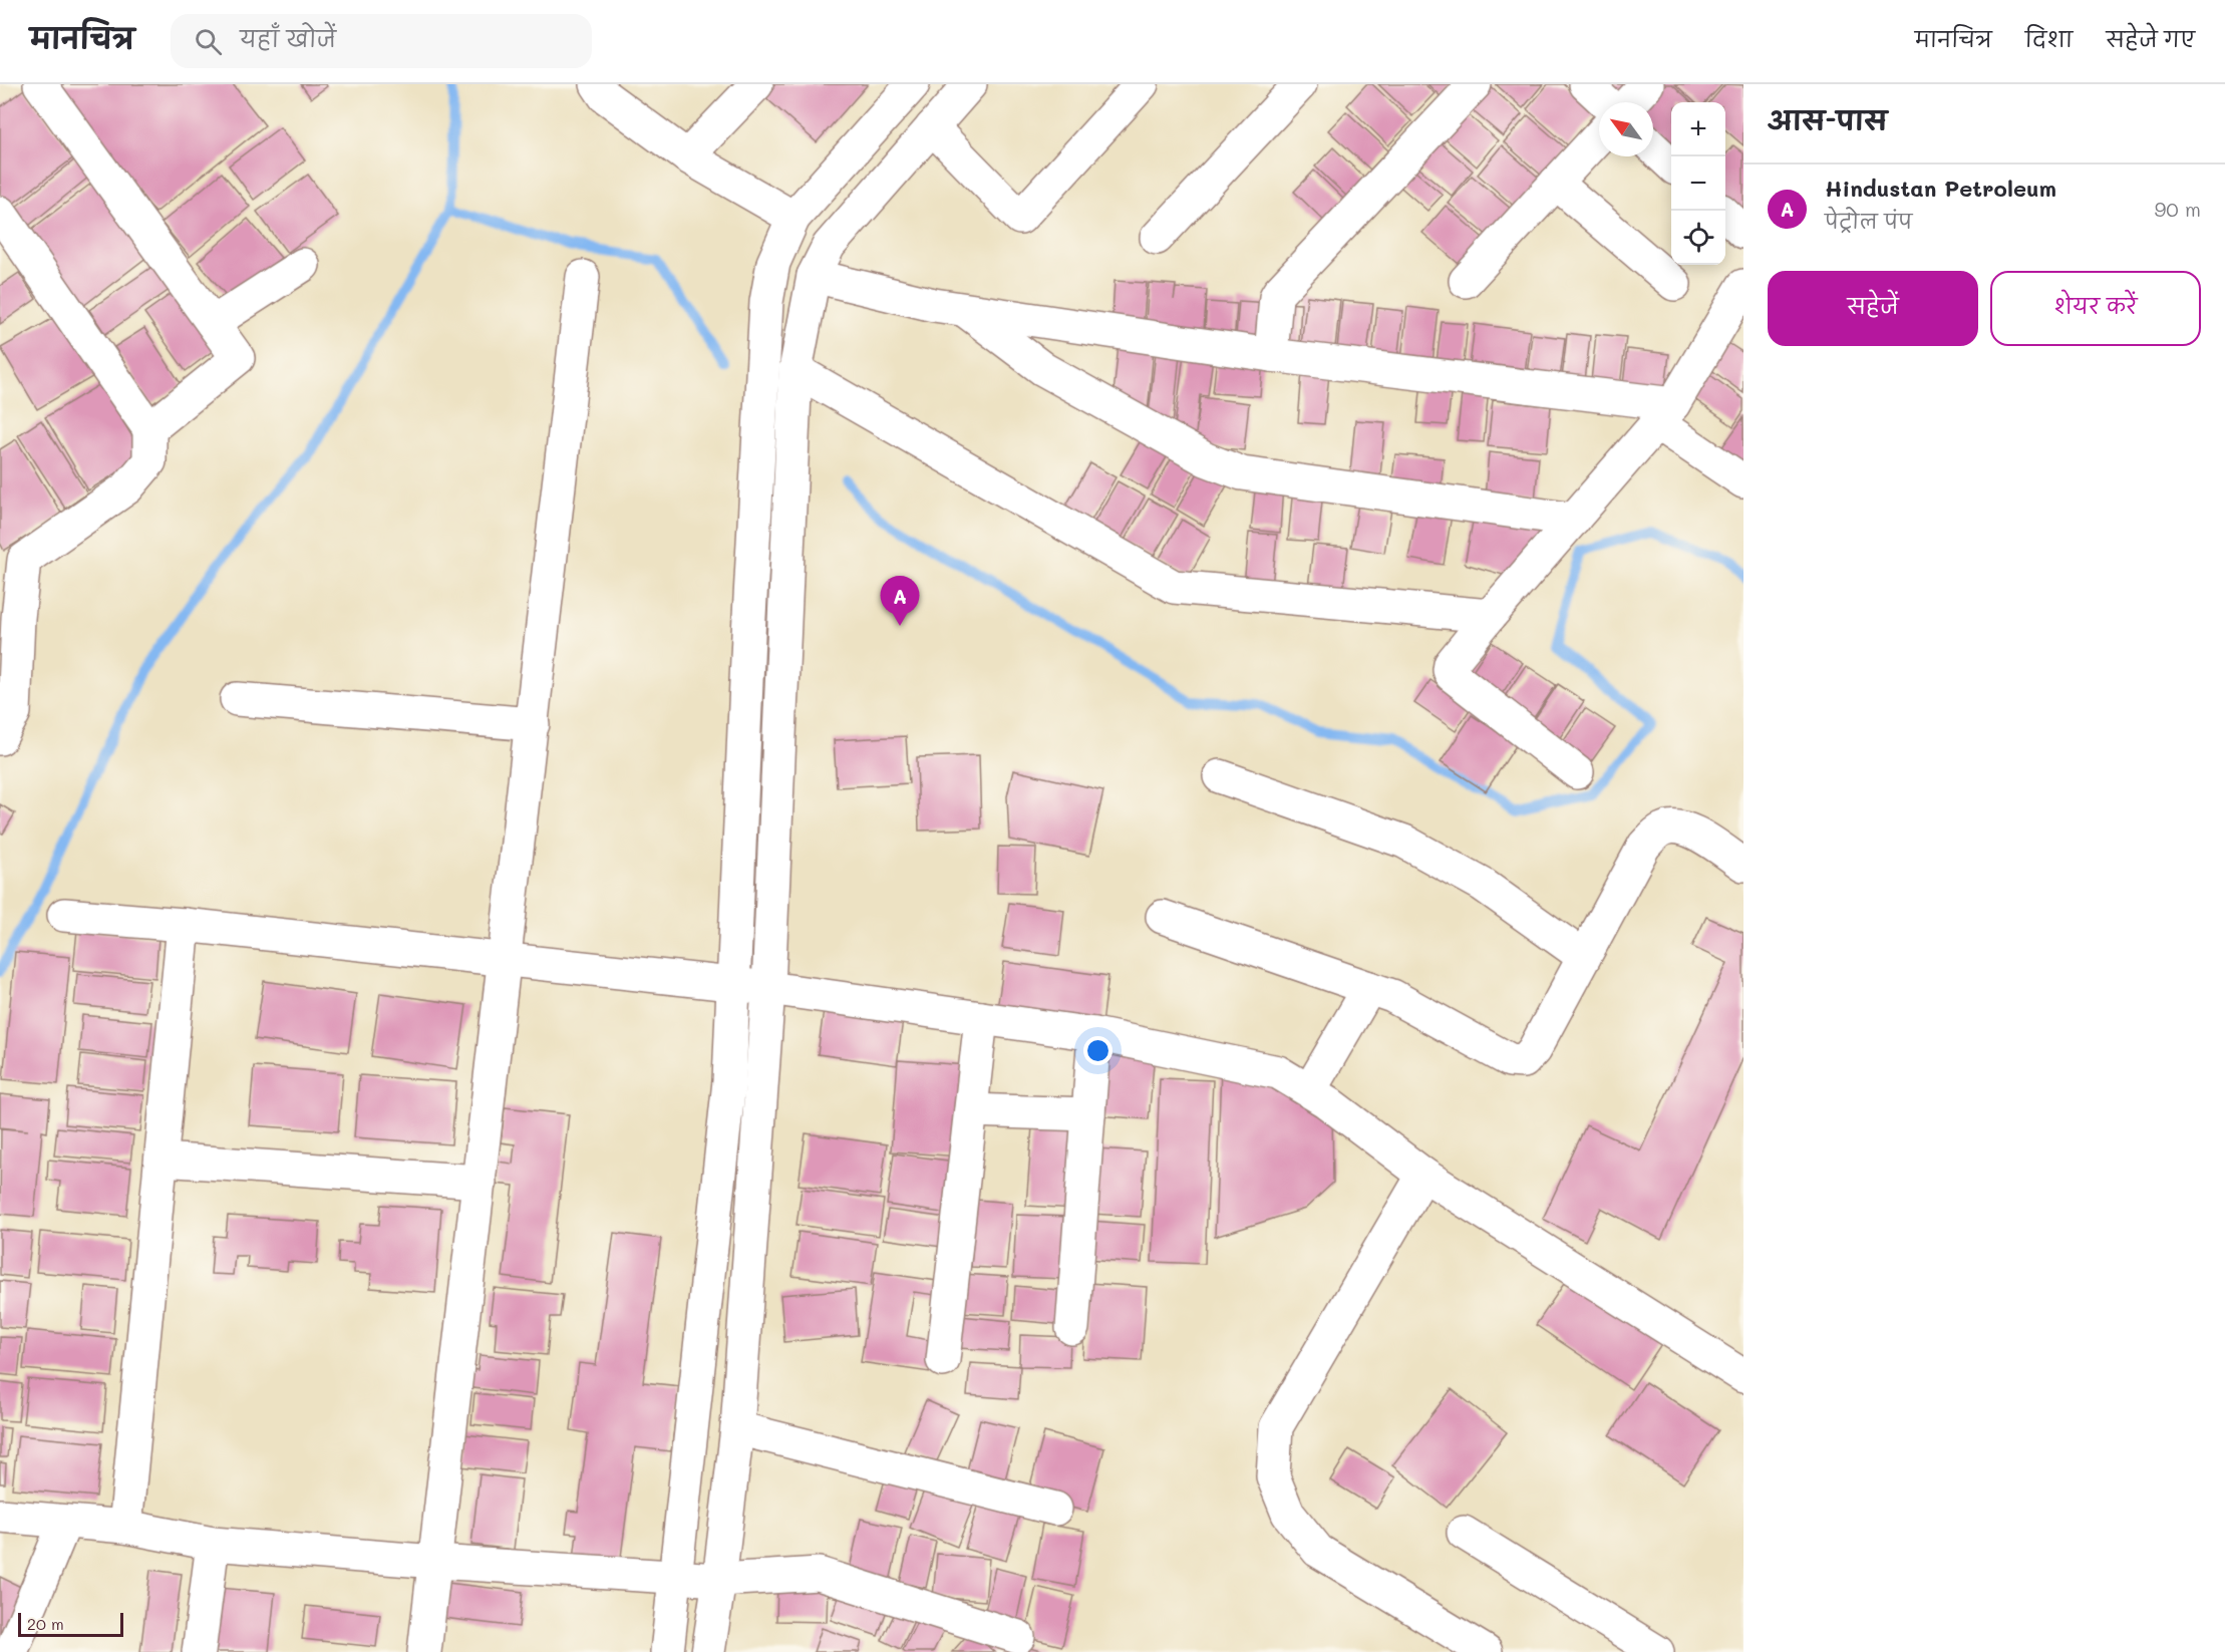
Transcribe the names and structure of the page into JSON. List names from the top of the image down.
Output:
{
  "scale_bar": "20 m",
  "north": "top left",
  "page": {
    "header": "मानचित्र",
    "search": "यहाँ खोजें",
    "nav": ["मानचित्र", "दिशा", "सहेजे गए"],
    "heading": "आस-पास",
    "map_buttons": ["+", "−"],
    "list": [
      {
        "mark": "A",
        "name": "Hindustan Petroleum",
        "note": "पेट्रोल पंप",
        "value": "90 m"
      }
    ],
    "buttons": ["सहेजें", "शेयर करें"],
    "pins": "A",
    "scale": "20 m"
  }
}
